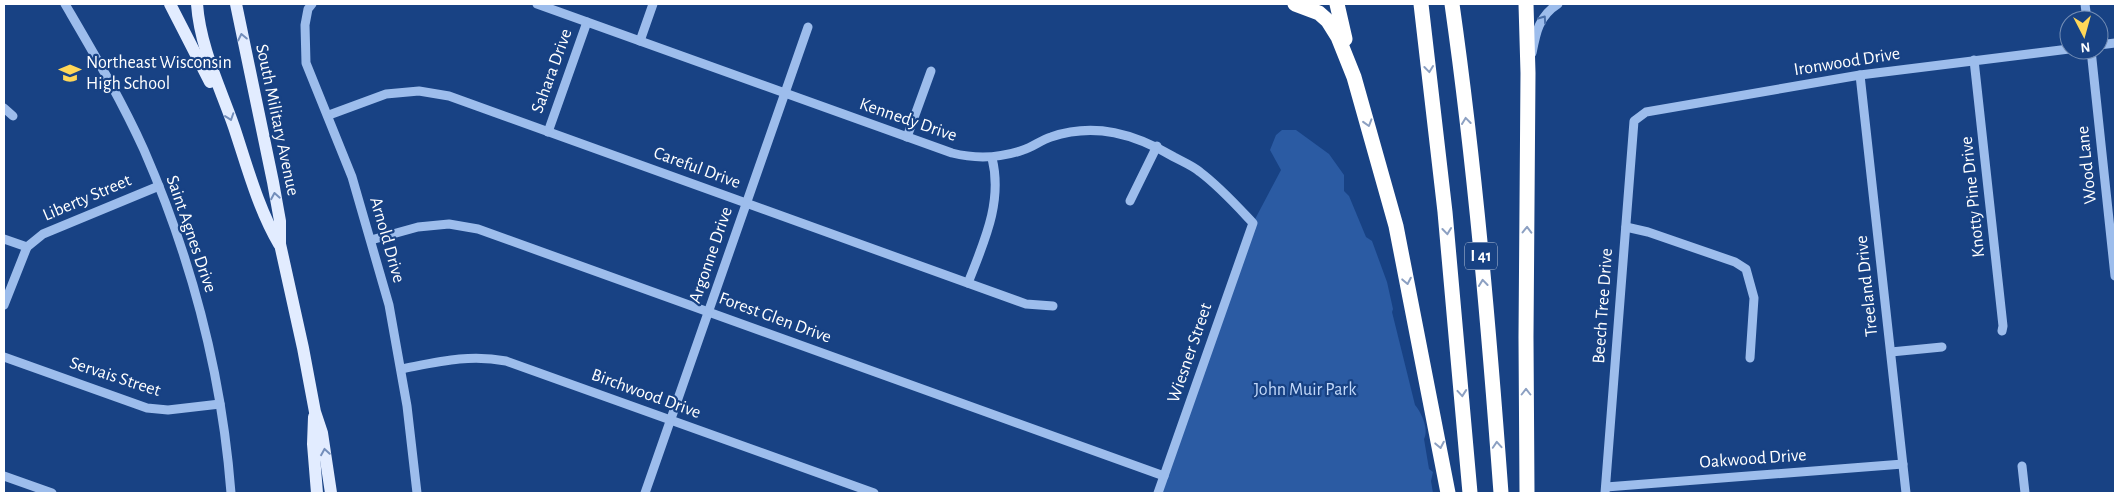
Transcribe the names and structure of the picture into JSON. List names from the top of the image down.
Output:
{
  "streets": {
    "highway": ["I 41"],
    "main road": ["South Military Avenue"],
    "street": [
      "Ironwood Drive",
      "Sahara Drive",
      "Kennedy Drive",
      "Wood Lane",
      "Careful Drive",
      "Knotty Pine Drive",
      "Liberty Street",
      "Saint Agnes Drive",
      "Arnold Drive",
      "Argonne Drive",
      "Treeland Drive",
      "Beech Tree Drive",
      "Forest Glen Drive",
      "Wiesner Street",
      "Servais Street",
      "Birchwood Drive",
      "Oakwood Drive"
    ]
  },
  "crossings": [
    ["Ironwood Drive", "Knotty Pine Drive"],
    ["Ironwood Drive", "Treeland Drive"],
    ["Ironwood Drive", "Beech Tree Drive"],
    ["Sahara Drive", "Kennedy Drive"],
    ["Sahara Drive", "Careful Drive"],
    ["Kennedy Drive", "Argonne Drive"],
    ["Kennedy Drive", "Wiesner Street"],
    ["Careful Drive", "Arnold Drive"],
    ["Careful Drive", "Argonne Drive"],
    ["Liberty Street", "Saint Agnes Drive"],
    ["Saint Agnes Drive", "Servais Street"],
    ["Arnold Drive", "Forest Glen Drive"],
    ["Arnold Drive", "Birchwood Drive"],
    ["Argonne Drive", "Forest Glen Drive"],
    ["Argonne Drive", "Birchwood Drive"],
    ["Treeland Drive", "Oakwood Drive"],
    ["Beech Tree Drive", "Oakwood Drive"],
    ["Forest Glen Drive", "Wiesner Street"]
  ],
  "parks": ["John Muir Park"],
  "places": {
    "school or university": ["Northeast Wisconsin High School"]
  },
  "north": "bottom"
}
